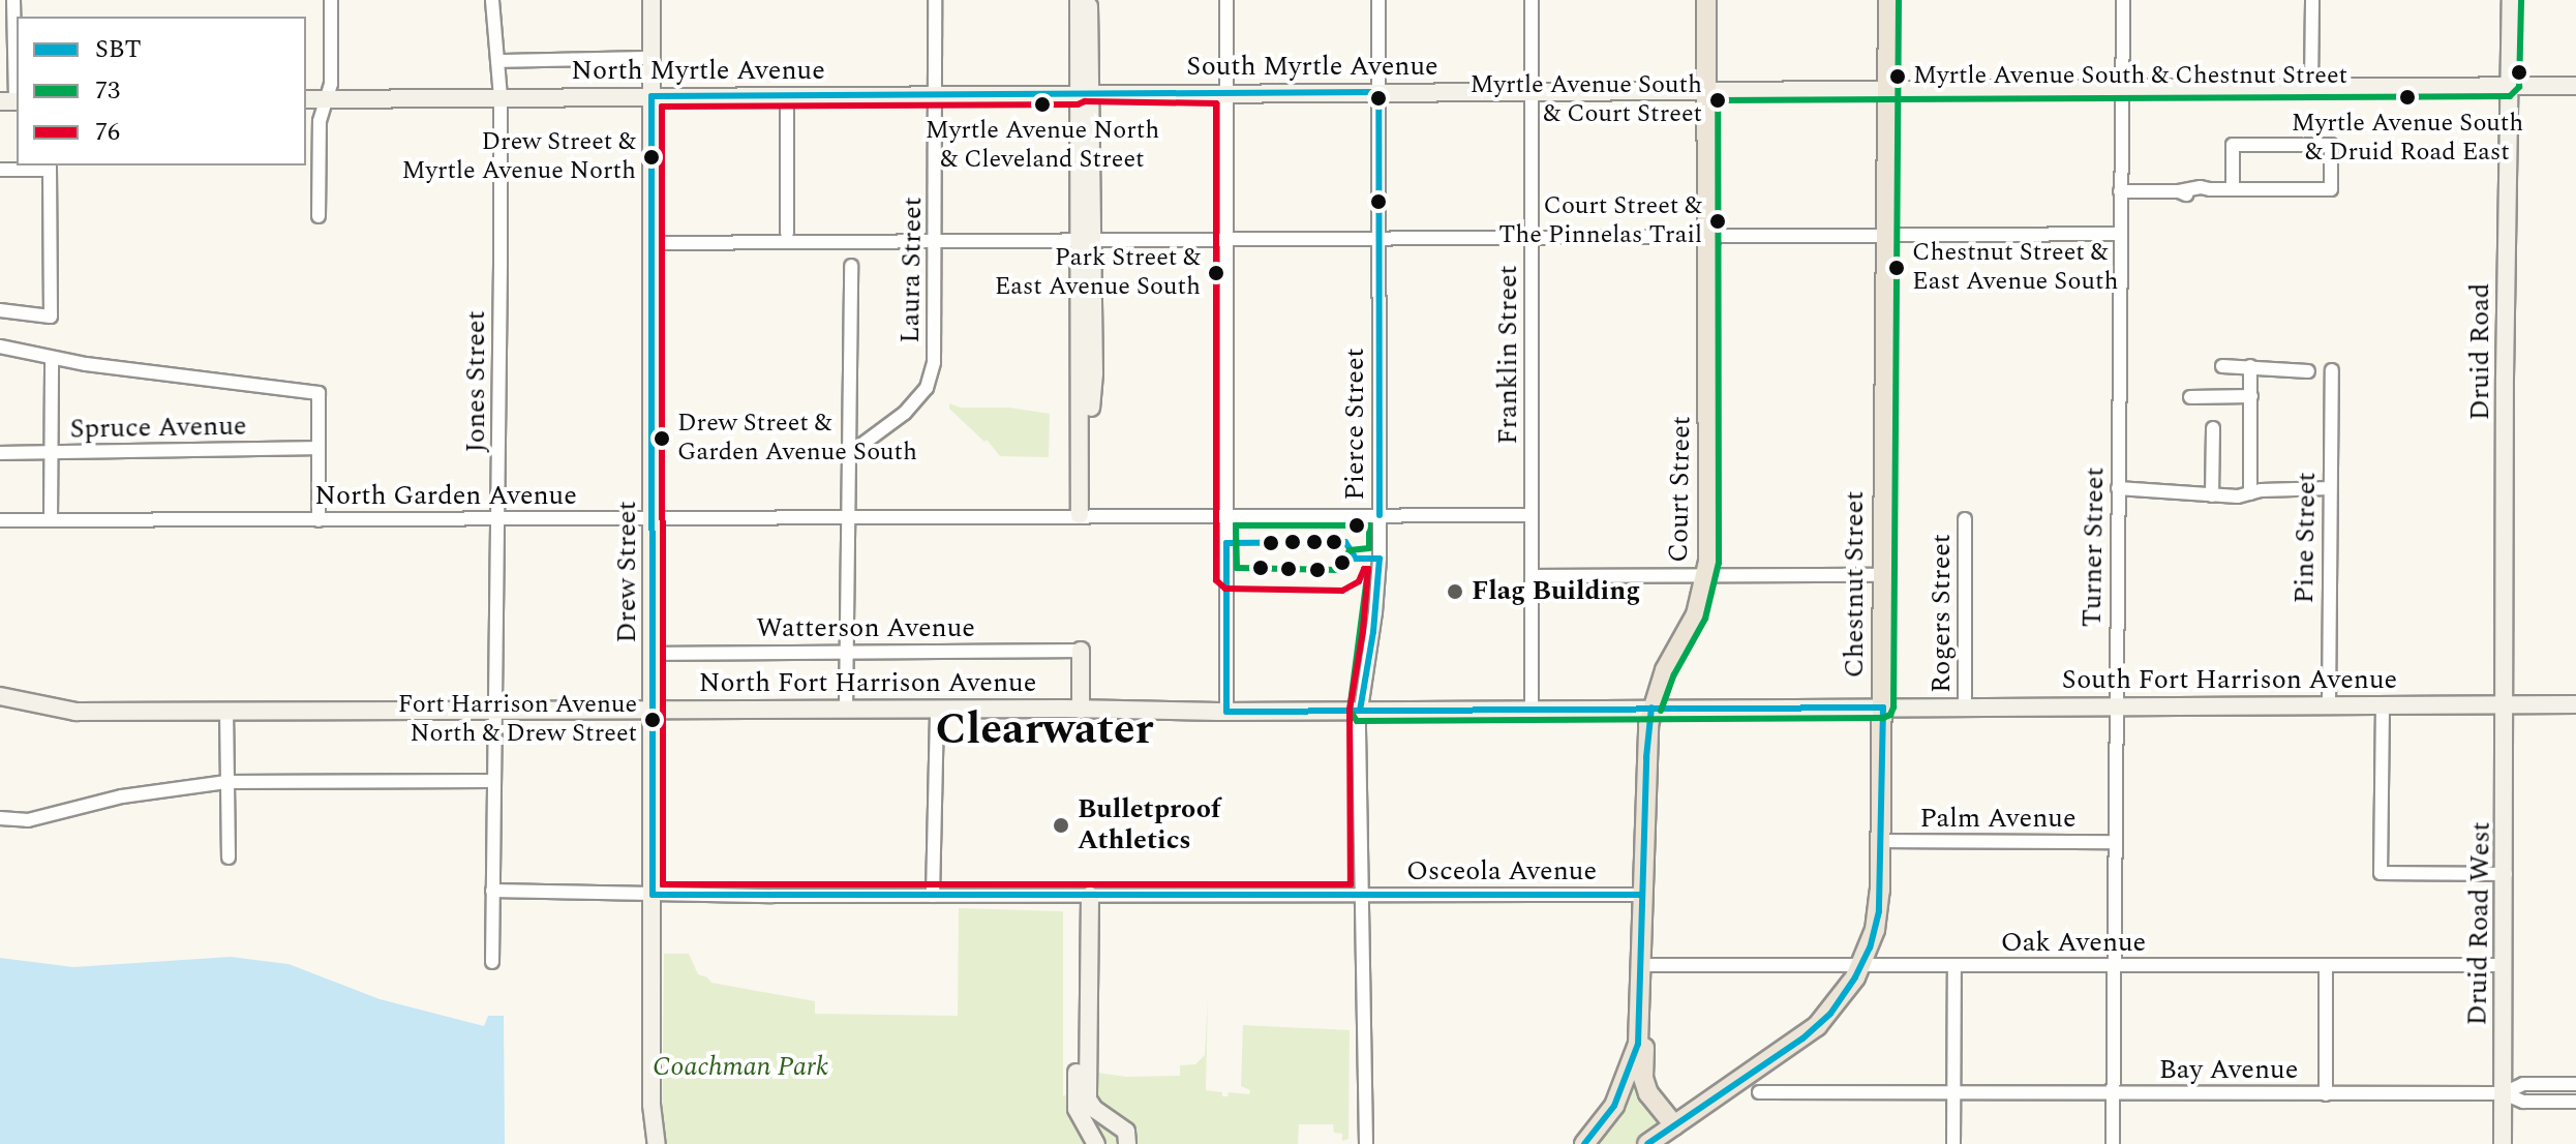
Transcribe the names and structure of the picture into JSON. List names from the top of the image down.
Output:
{
  "streets": {
    "main road": ["Court Street", "Chestnut Street"],
    "street": [
      "South Myrtle Avenue",
      "North Myrtle Avenue",
      "Laura Street",
      "Druid Road",
      "Franklin Street",
      "Jones Street",
      "Pierce Street",
      "Spruce Avenue",
      "North Garden Avenue",
      "Pine Street",
      "Turner Street",
      "Drew Street",
      "Rogers Street",
      "Watterson Avenue",
      "South Fort Harrison Avenue",
      "North Fort Harrison Avenue",
      "Palm Avenue",
      "Osceola Avenue",
      "Druid Road West",
      "Oak Avenue",
      "Bay Avenue"
    ]
  },
  "crossings": [
    ["South Myrtle Avenue", "North Myrtle Avenue"],
    ["South Myrtle Avenue", "Druid Road"],
    ["South Myrtle Avenue", "Franklin Street"],
    ["South Myrtle Avenue", "Pierce Street"],
    ["South Myrtle Avenue", "Court Street"],
    ["South Myrtle Avenue", "Turner Street"],
    ["South Myrtle Avenue", "Chestnut Street"],
    ["North Myrtle Avenue", "Laura Street"],
    ["North Myrtle Avenue", "Jones Street"],
    ["North Myrtle Avenue", "Drew Street"],
    ["Druid Road", "South Fort Harrison Avenue"],
    ["Druid Road", "Druid Road West"],
    ["Franklin Street", "North Garden Avenue"],
    ["Franklin Street", "South Fort Harrison Avenue"],
    ["Franklin Street", "North Fort Harrison Avenue"],
    ["Jones Street", "North Garden Avenue"],
    ["Jones Street", "North Fort Harrison Avenue"],
    ["Jones Street", "Osceola Avenue"],
    ["Pierce Street", "North Garden Avenue"],
    ["Pierce Street", "North Fort Harrison Avenue"],
    ["Pierce Street", "Osceola Avenue"],
    ["Court Street", "South Fort Harrison Avenue"],
    ["Court Street", "Osceola Avenue"],
    ["Court Street", "Oak Avenue"],
    ["North Garden Avenue", "Drew Street"],
    ["Pine Street", "South Fort Harrison Avenue"],
    ["Turner Street", "South Fort Harrison Avenue"],
    ["Turner Street", "Palm Avenue"],
    ["Turner Street", "Oak Avenue"],
    ["Turner Street", "Bay Avenue"],
    ["Drew Street", "Watterson Avenue"],
    ["Drew Street", "North Fort Harrison Avenue"],
    ["Drew Street", "Osceola Avenue"],
    ["Chestnut Street", "South Fort Harrison Avenue"],
    ["Chestnut Street", "Palm Avenue"],
    ["Chestnut Street", "Oak Avenue"],
    ["Rogers Street", "South Fort Harrison Avenue"],
    ["South Fort Harrison Avenue", "North Fort Harrison Avenue"],
    ["South Fort Harrison Avenue", "Druid Road West"],
    ["Druid Road West", "Oak Avenue"],
    ["Druid Road West", "Bay Avenue"]
  ],
  "districts": ["Clearwater"],
  "parks": ["Coachman Park"],
  "places": [
    "Myrtle Avenue South & Chestnut Street",
    "Myrtle Avenue South & Druid Road East",
    "Myrtle Avenue South & Court Street",
    "Myrtle Avenue North & Cleveland Street",
    "Drew Street & Myrtle Avenue North",
    "Court Street & The Pinnelas Trail",
    "Chestnut Street & East Avenue South",
    "Park Street & East Avenue South",
    "Drew Street & Garden Avenue South",
    "Flag Building",
    "Fort Harrison Avenue North & Drew Street",
    "Bulletproof Athletics"
  ],
  "lines": ["transit line 73", "transit line SBT", "transit line 76"],
  "legend": ["SBT", "73", "76"]
}
